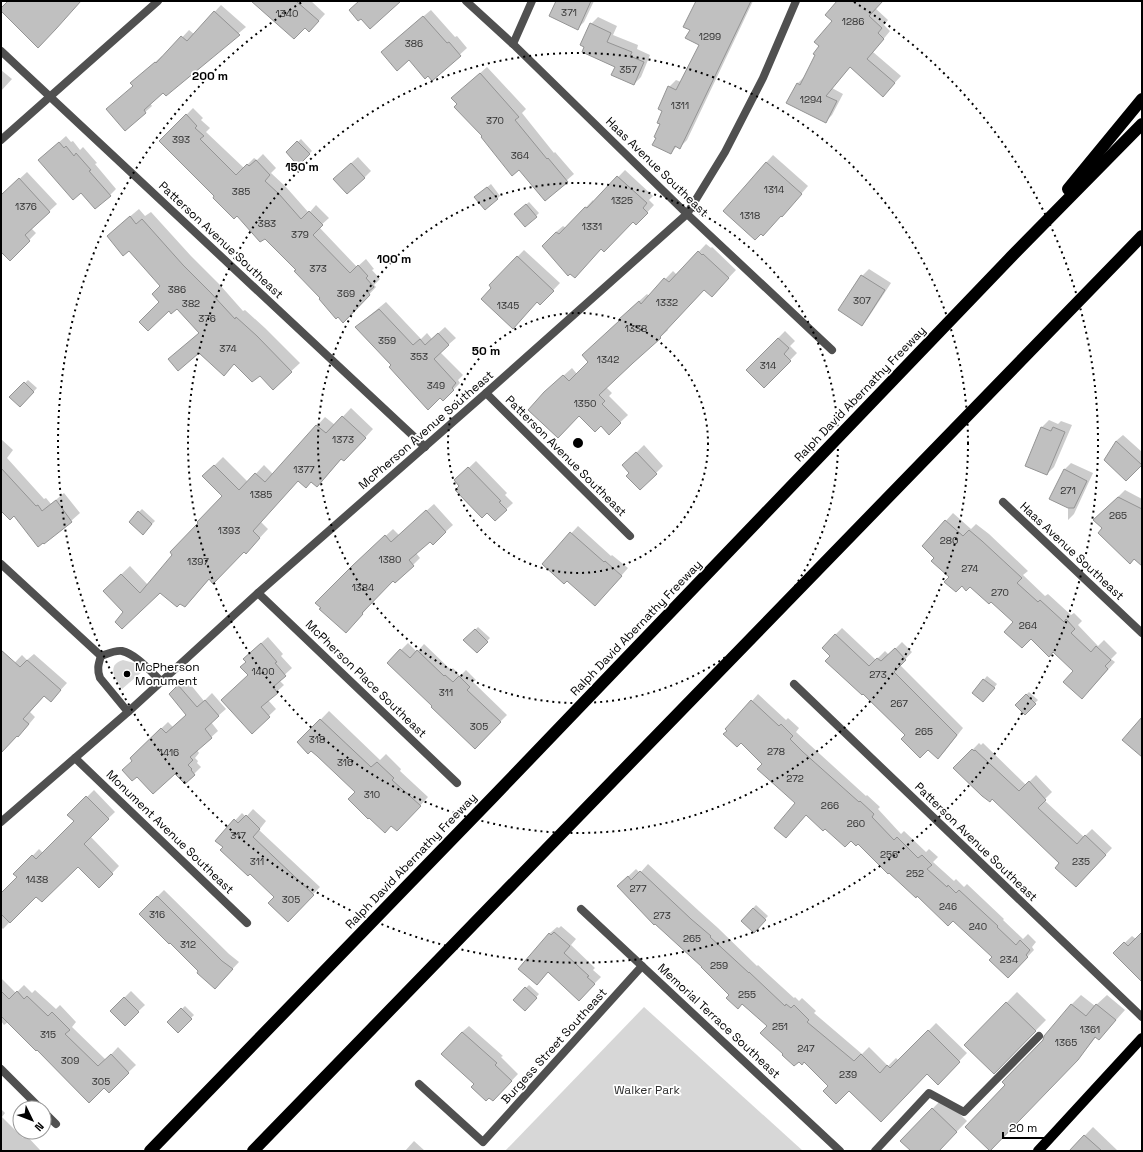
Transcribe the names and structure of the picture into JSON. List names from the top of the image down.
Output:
{
  "streets": {
    "highway": ["Ralph David Abernathy Freeway"],
    "street": [
      "Haas Avenue Southeast",
      "Patterson Avenue Southeast",
      "McPherson Avenue Southeast",
      "McPherson Place Southeast",
      "Monument Avenue Southeast",
      "Memorial Terrace Southeast",
      "Burgess Street Southeast"
    ]
  },
  "crossings": [
    ["Haas Avenue Southeast", "McPherson Avenue Southeast"],
    ["Patterson Avenue Southeast", "McPherson Avenue Southeast"],
    ["McPherson Avenue Southeast", "McPherson Place Southeast"],
    ["McPherson Avenue Southeast", "Monument Avenue Southeast"],
    ["Memorial Terrace Southeast", "Burgess Street Southeast"]
  ],
  "parks": ["Walker Park"],
  "places": ["McPherson Monument"],
  "house_numbers": [
    "371",
    "1340",
    "1286",
    "1299",
    "386",
    "357",
    "1294",
    "1311",
    "370",
    "393",
    "364",
    "1314",
    "385",
    "1325",
    "1376",
    "1318",
    "383",
    "1331",
    "379",
    "373",
    "386",
    "369",
    "307",
    "1332",
    "382",
    "1345",
    "376",
    "1338",
    "359",
    "374",
    "353",
    "1342",
    "314",
    "349",
    "1350",
    "1373",
    "1377",
    "271",
    "1385",
    "265",
    "1393",
    "280",
    "1380",
    "1397",
    "274",
    "1384",
    "270",
    "264",
    "1400",
    "273",
    "311",
    "267",
    "305",
    "265",
    "318",
    "278",
    "1416",
    "316",
    "272",
    "310",
    "266",
    "260",
    "317",
    "256",
    "311",
    "235",
    "252",
    "1438",
    "277",
    "305",
    "246",
    "316",
    "273",
    "240",
    "265",
    "312",
    "234",
    "259",
    "255",
    "251",
    "1361",
    "315",
    "1365",
    "247",
    "309",
    "239",
    "305"
  ],
  "scale_bar": "20 m",
  "north": "bottom right",
  "rings": [
    "200 m",
    "150 m",
    "100 m",
    "50 m"
  ]
}
